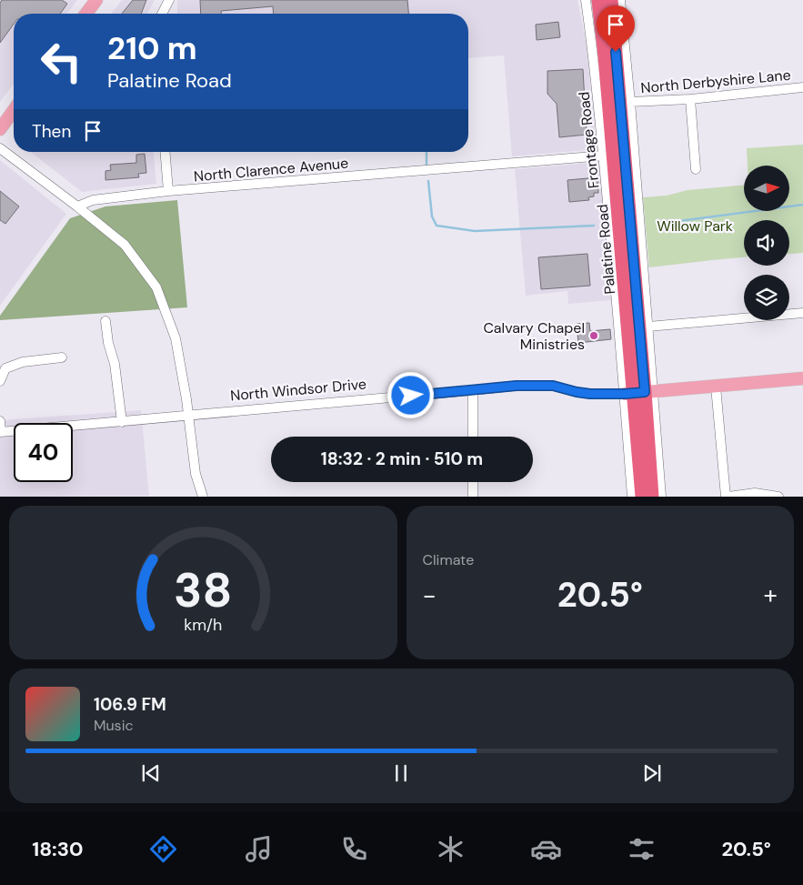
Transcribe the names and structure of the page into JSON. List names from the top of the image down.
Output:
{
  "streets": {
    "highway": ["Palatine Road"],
    "main road": ["North Windsor Drive"],
    "street": ["North Derbyshire Lane", "Frontage Road", "North Clarence Avenue"]
  },
  "crossings": [
    ["North Derbyshire Lane", "Frontage Road"],
    ["Frontage Road", "North Clarence Avenue"],
    ["Frontage Road", "Palatine Road"],
    ["Frontage Road", "North Windsor Drive"],
    ["Palatine Road", "North Windsor Drive"]
  ],
  "parks": ["Willow Park"],
  "places": ["Calvary Chapel Ministries"],
  "north": "right",
  "page": {
    "turn": ["210 m", "Palatine Road"],
    "then": "Then",
    "limit": "40",
    "trip": "18:32 · 2 min · 510 m",
    "tile": "Climate",
    "heat": ["−", "20.5°", "+"],
    "song": ["106.9 FM", "Music"],
    "tabs": ["18:30", "20.5°"],
    "gauge": ["38", "km/h"]
  }
}
